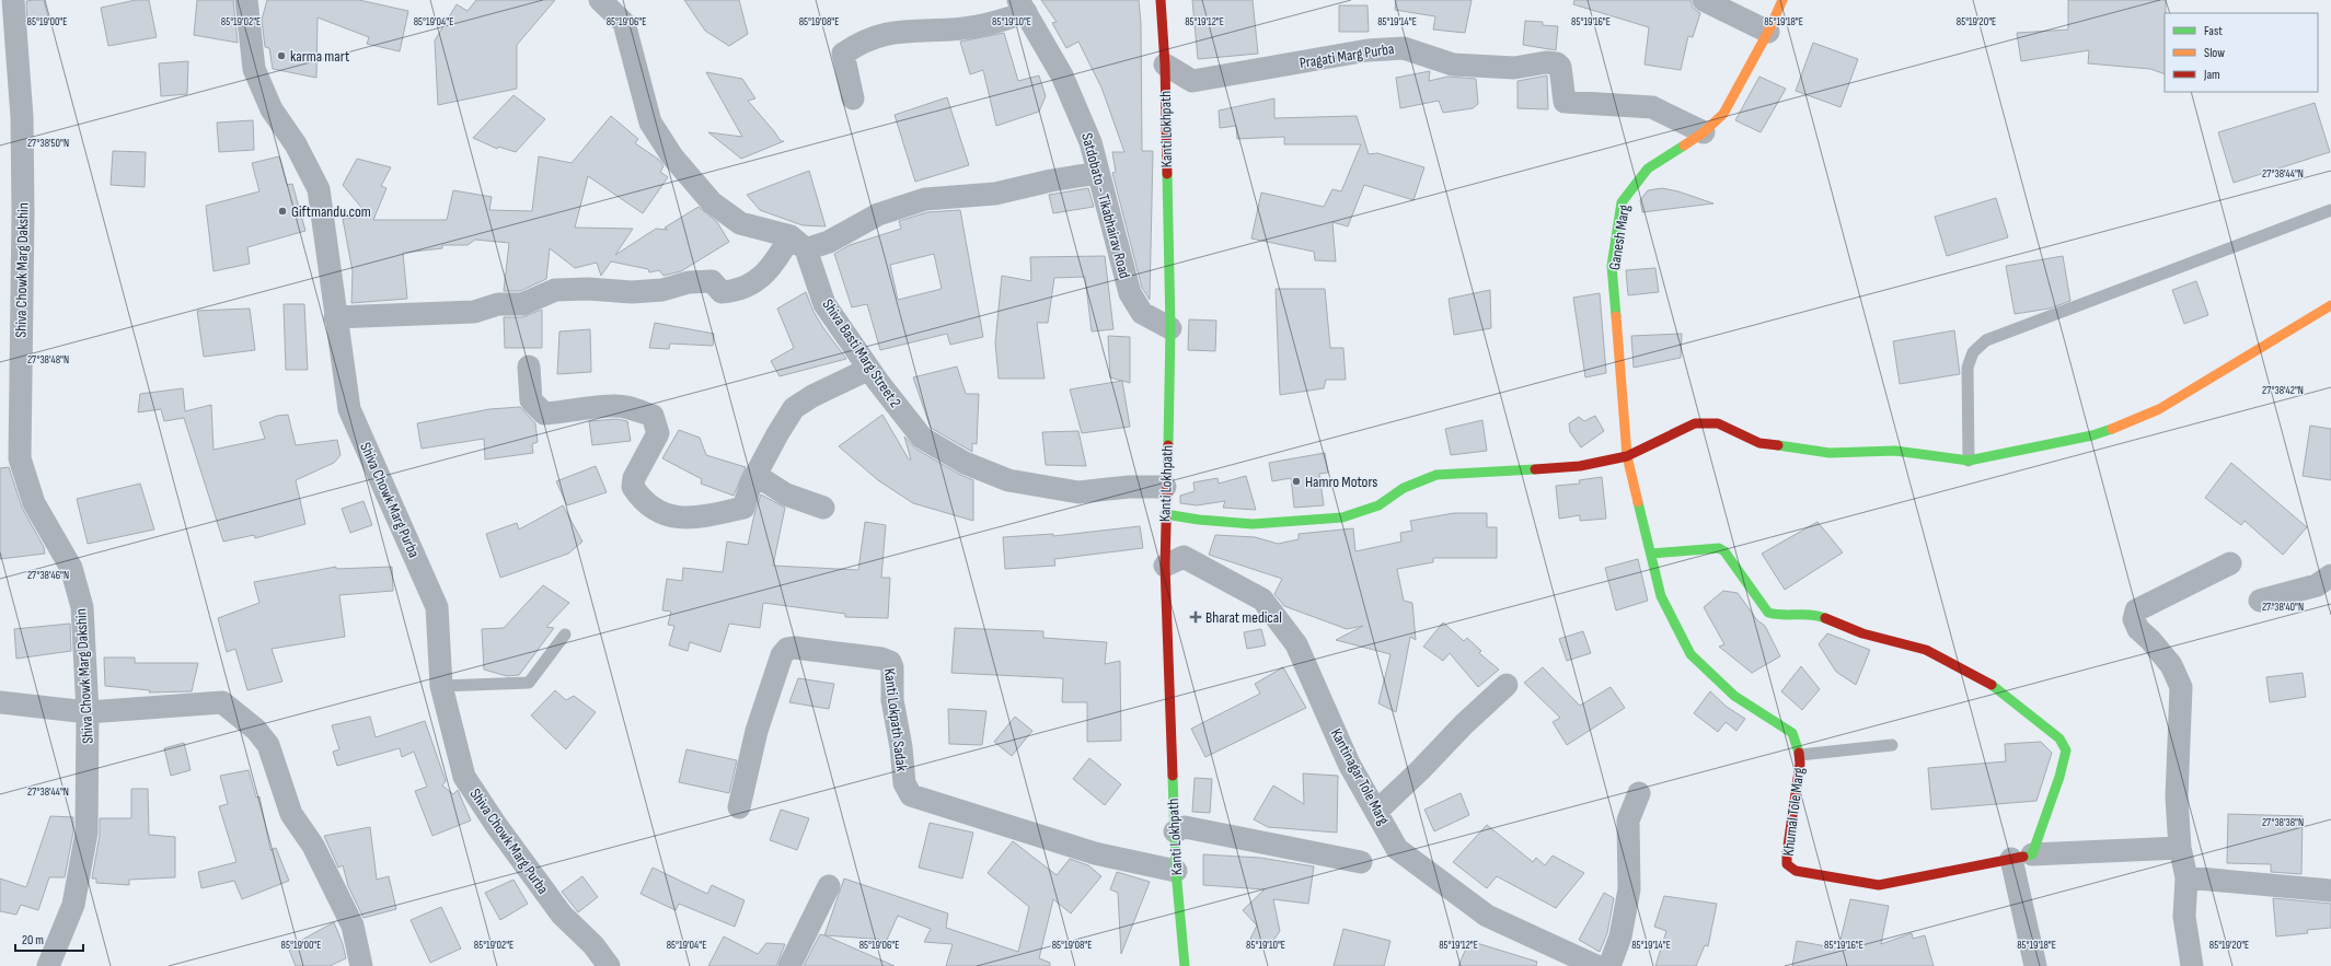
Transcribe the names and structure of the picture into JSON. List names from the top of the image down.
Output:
{
  "streets": {
    "main road": ["Kanti Lokhpath", "Ganesh Marg", "Khumal Tole Marg"],
    "street": [
      "Pragati Marg Purba",
      "Satdobato - Tikabhairav Road",
      "Shiva Chowk Marg Dakshin",
      "Shiva Basti Marg Street 2",
      "Shiva Chowk Marg Purba",
      "Kanti Lokpath Sadak",
      "Kantinagar Tole Marg"
    ]
  },
  "crossings": [
    ["Pragati Marg Purba", "Kanti Lokhpath"],
    ["Pragati Marg Purba", "Ganesh Marg"],
    ["Kanti Lokhpath", "Satdobato - Tikabhairav Road"],
    ["Kanti Lokhpath", "Shiva Basti Marg Street 2"],
    ["Kanti Lokhpath", "Kanti Lokpath Sadak"],
    ["Kanti Lokhpath", "Kantinagar Tole Marg"],
    ["Ganesh Marg", "Khumal Tole Marg"]
  ],
  "places": {
    "other": ["karma mart", "Giftmandu.com", "Hamro Motors"],
    "health": ["Bharat medical"]
  },
  "legend": ["Fast", "Slow", "Jam"],
  "scale_bar": "20 m",
  "coordinates": [
    "85°19'00\"E",
    "85°19'02\"E",
    "85°19'04\"E",
    "85°19'06\"E",
    "85°19'08\"E",
    "85°19'10\"E",
    "85°19'12\"E",
    "85°19'14\"E",
    "85°19'16\"E",
    "85°19'18\"E",
    "85°19'20\"E",
    "27°38'50\"N",
    "27°38'44\"N",
    "27°38'48\"N",
    "27°38'42\"N",
    "27°38'46\"N",
    "27°38'40\"N",
    "27°38'38\"N"
  ]
}
